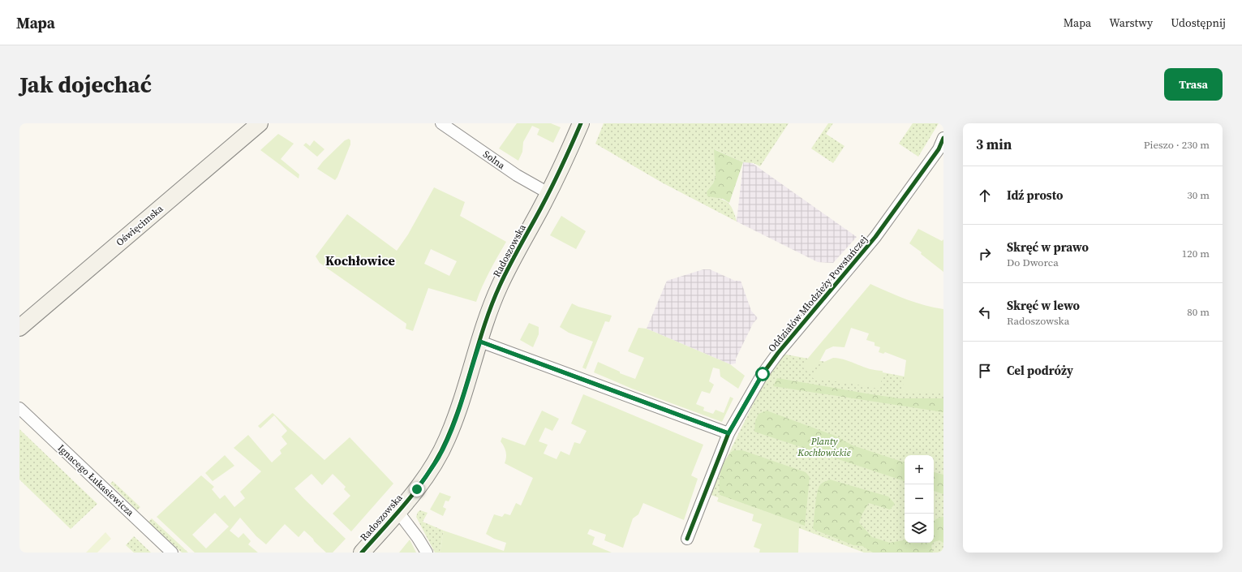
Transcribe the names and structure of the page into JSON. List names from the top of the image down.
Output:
{
  "streets": {
    "street": [
      "Solna",
      "Oświęcimska",
      "Radoszowska",
      "Oddziałów Młodzieży Powstańczej",
      "Ignacego Łukasiewicza"
    ]
  },
  "crossings": [
    ["Solna", "Radoszowska"]
  ],
  "districts": ["Kochłowice"],
  "parks": ["Planty Kochłowickie"],
  "page": {
    "header": "Mapa",
    "nav": ["Mapa", "Warstwy", "Udostępnij"],
    "buttons": "Trasa",
    "title": "Jak dojechać",
    "heading": ["3 min", "Pieszo · 230 m"],
    "list": [
      ["Idź prosto", "30 m"],
      ["Skręć w prawo", "Do Dworca", "120 m"],
      ["Skręć w lewo", "Radoszowska", "80 m"],
      "Cel podróży"
    ],
    "map_buttons": ["+", "−"]
  }
}
